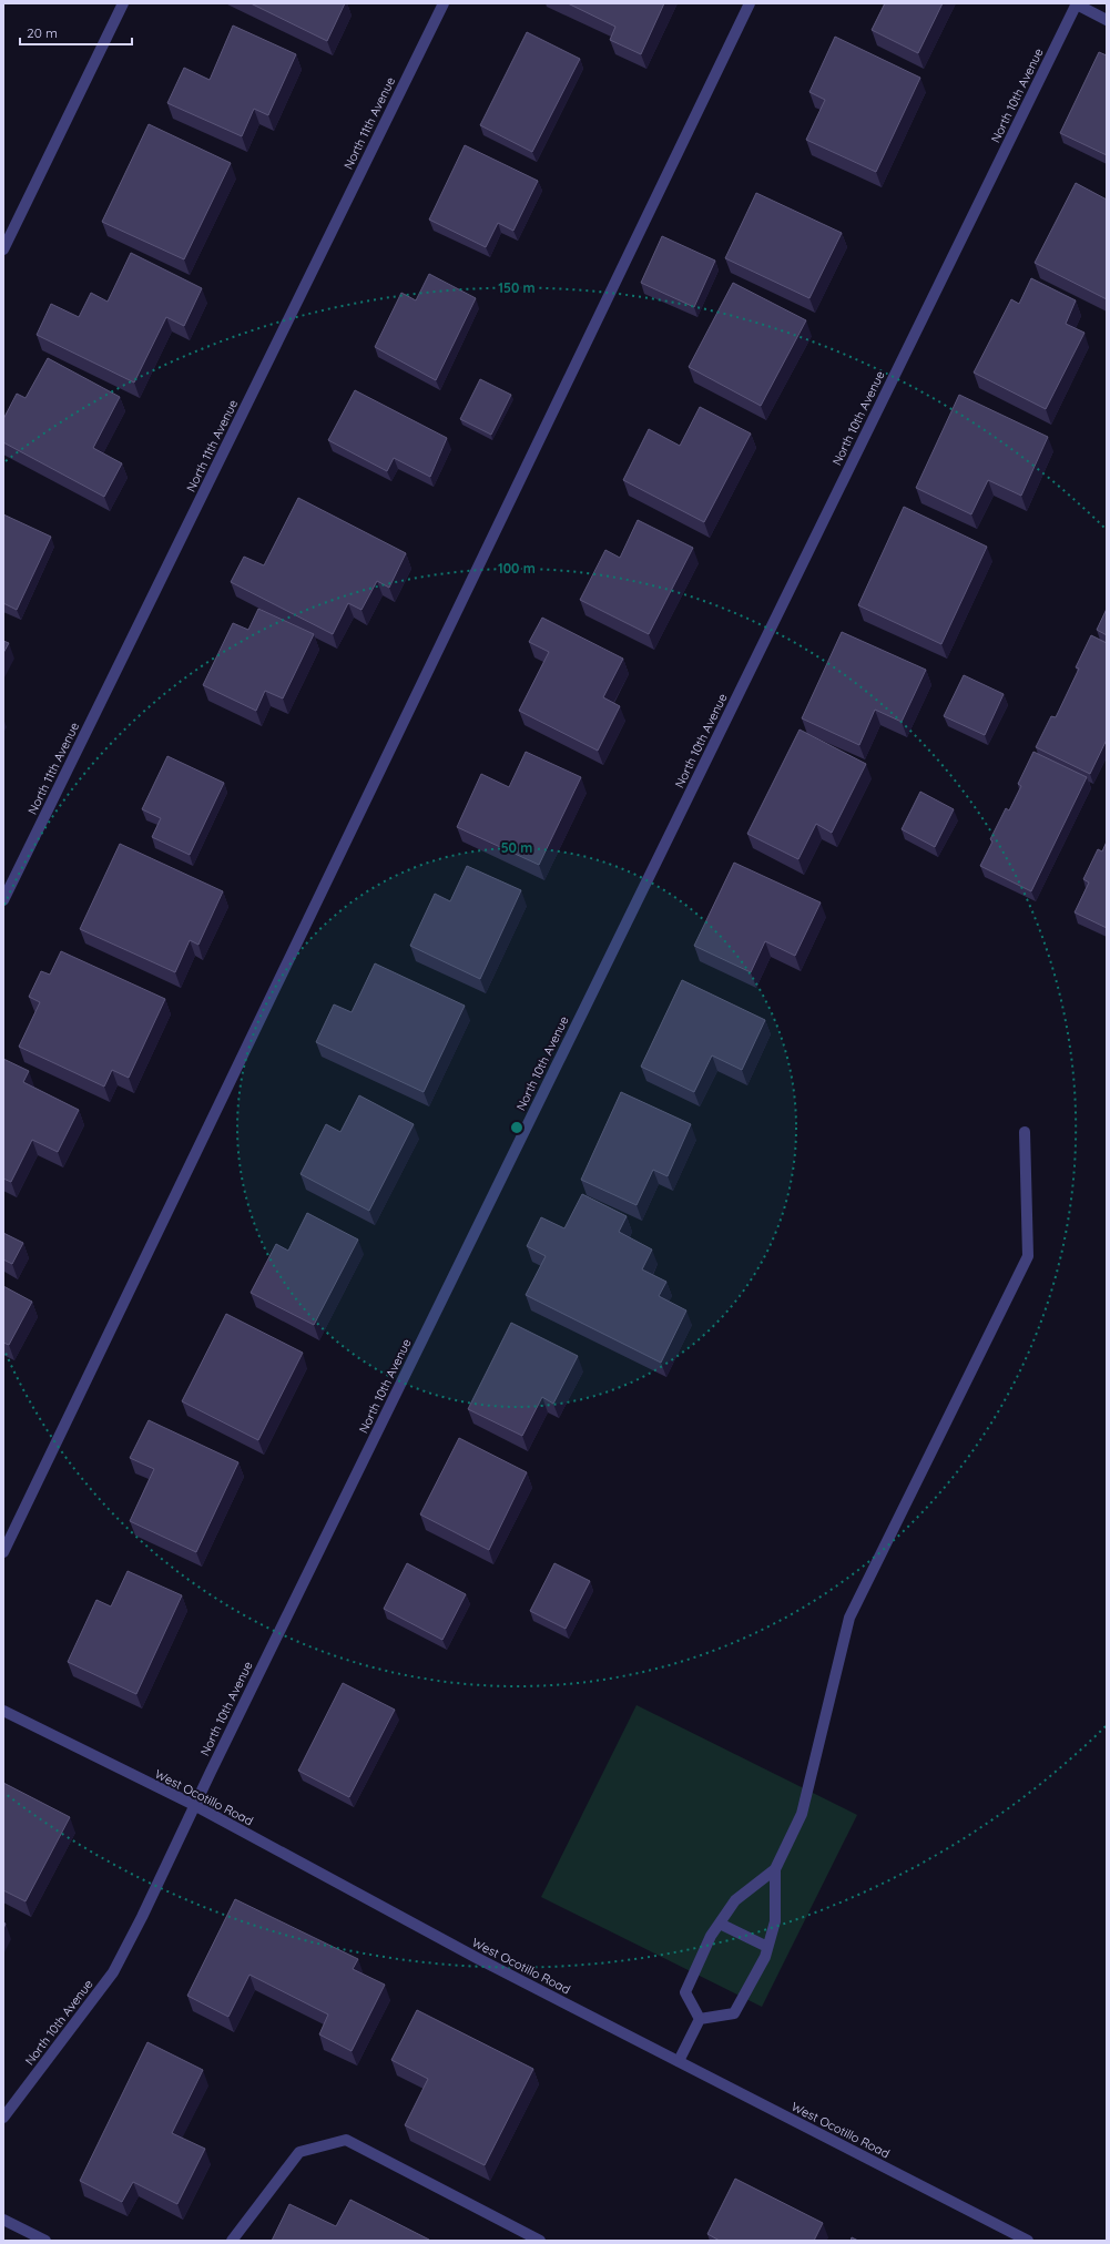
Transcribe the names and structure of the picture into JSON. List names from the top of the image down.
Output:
{
  "streets": {
    "street": ["North 10th Avenue", "North 11th Avenue", "West Ocotillo Road"]
  },
  "crossings": [
    ["North 10th Avenue", "West Ocotillo Road"]
  ],
  "scale_bar": "20 m",
  "rings": ["150 m", "100 m", "50 m"]
}
